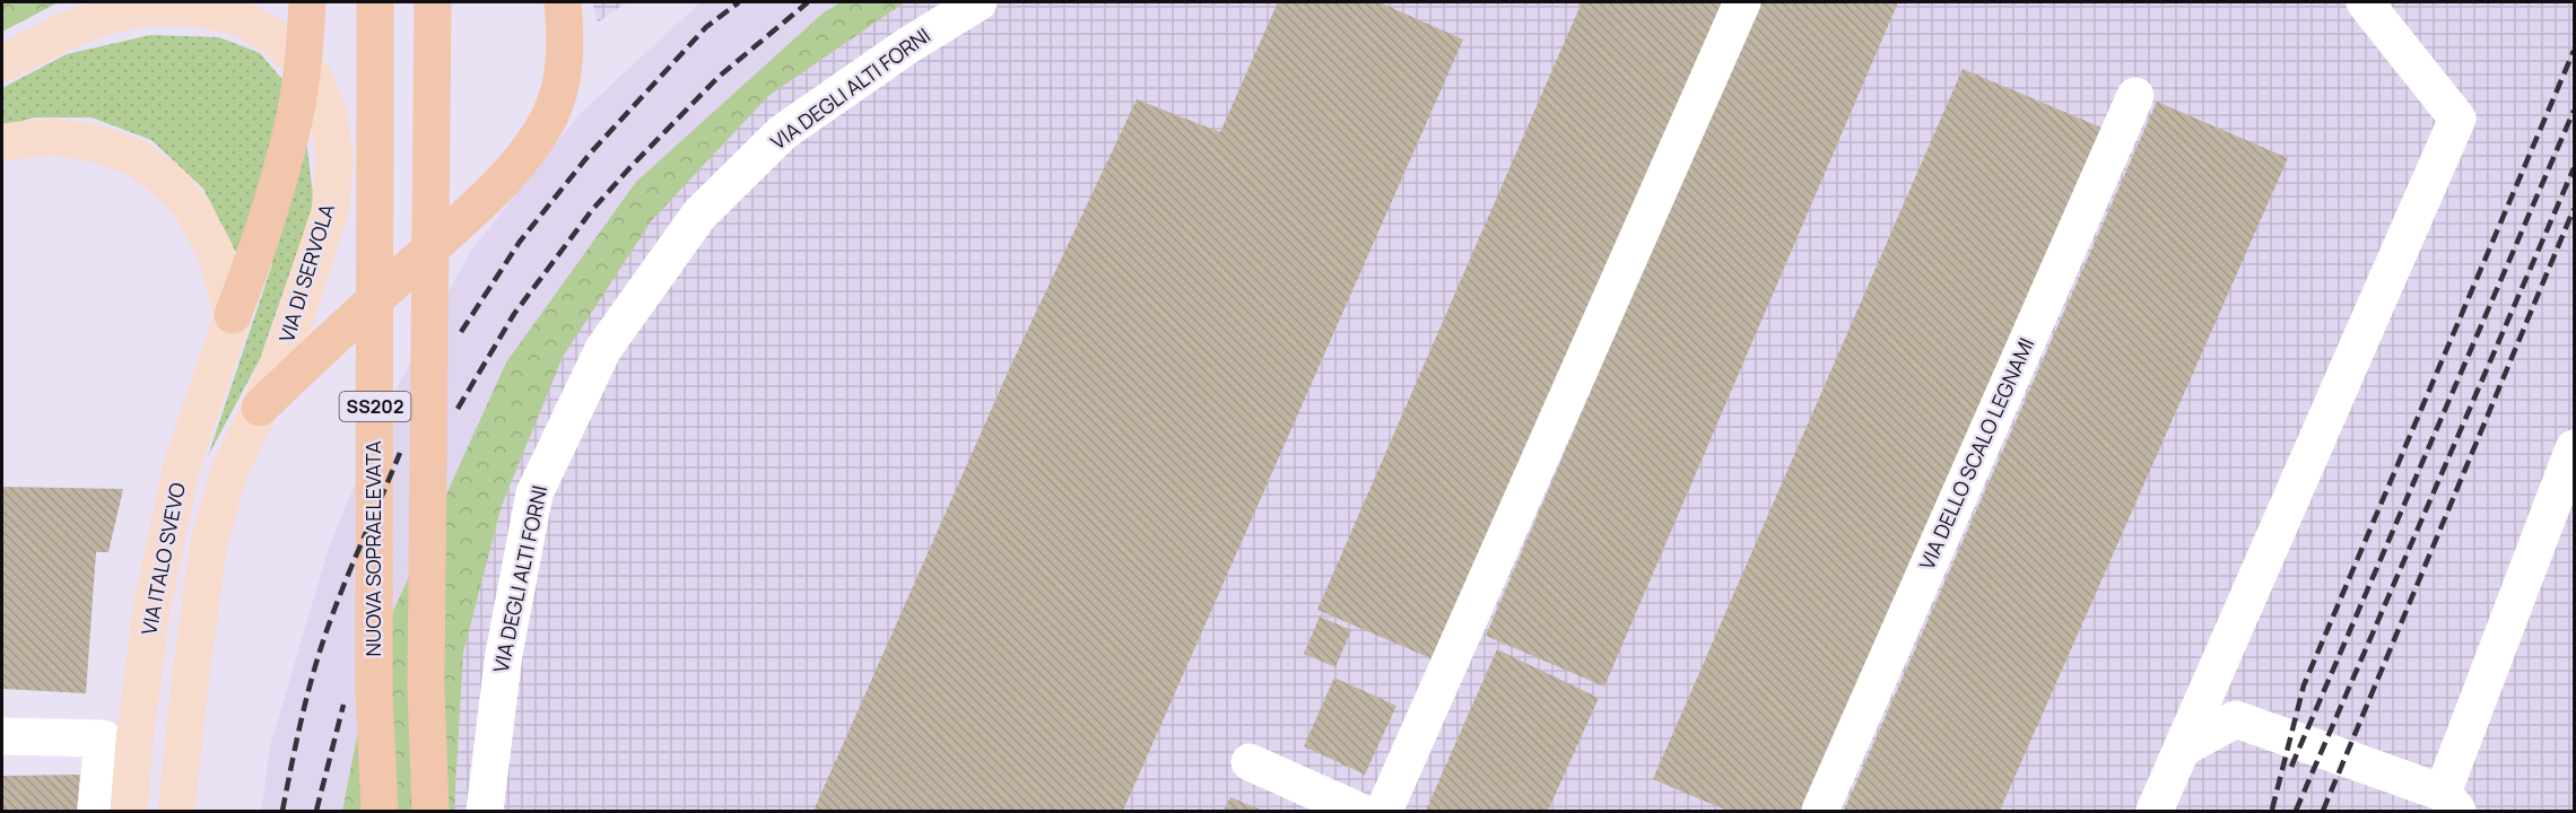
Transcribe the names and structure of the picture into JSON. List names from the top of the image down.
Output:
{
  "streets": {
    "highway": ["SS202", "NUOVA SOPRAELEVATA"],
    "main road": ["VIA DI SERVOLA", "VIA ITALO SVEVO"],
    "street": ["VIA DEGLI ALTI FORNI", "VIA DELLO SCALO LEGNAMI"]
  },
  "crossings": [
    ["VIA DI SERVOLA", "VIA ITALO SVEVO"]
  ]
}
